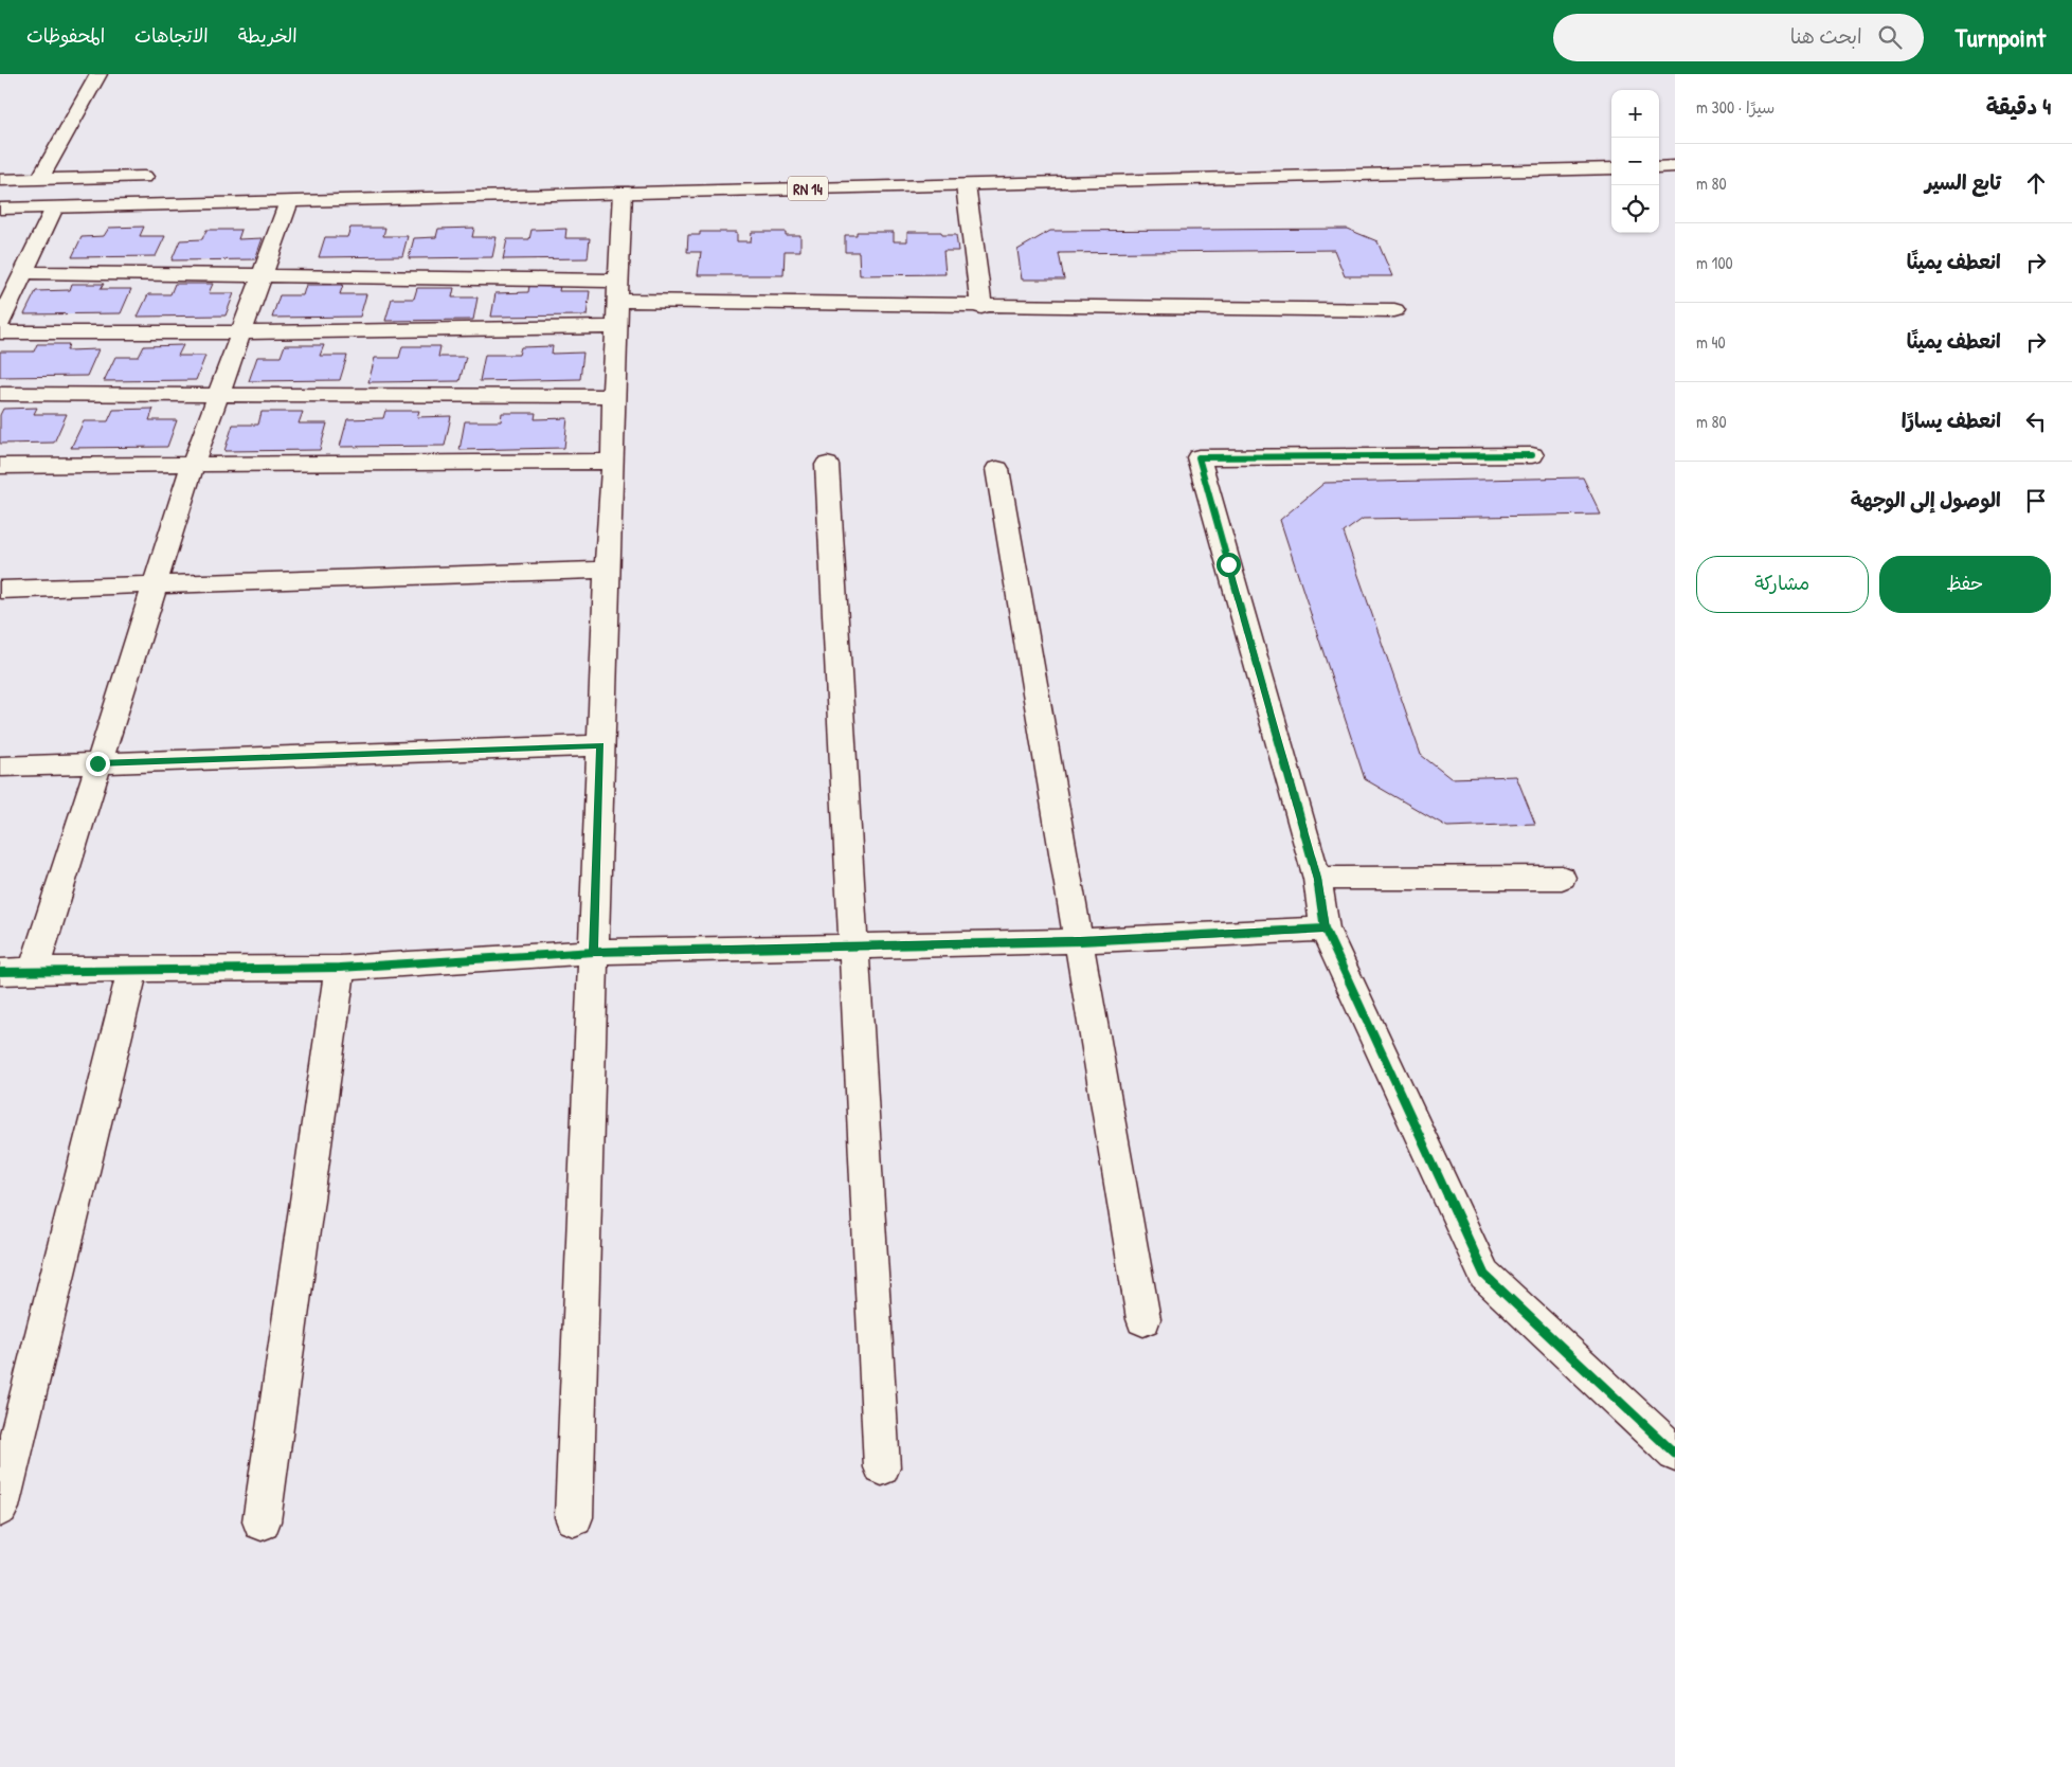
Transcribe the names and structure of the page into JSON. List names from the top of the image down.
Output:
{
  "streets": {
    "street": ["RN 14"]
  },
  "page": {
    "header": "Turnpoint",
    "search": "ابحث هنا",
    "nav": ["الخريطة", "الاتجاهات", "المحفوظات"],
    "heading": ["4 دقيقة", "سيرًا · 300 m"],
    "map_buttons": ["+", "−"],
    "list": [
      ["تابع السير", "80 m"],
      ["انعطف يمينًا", "100 m"],
      ["انعطف يمينًا", "40 m"],
      ["انعطف يسارًا", "80 m"],
      "الوصول إلى الوجهة"
    ],
    "buttons": ["حفظ", "مشاركة"]
  }
}
